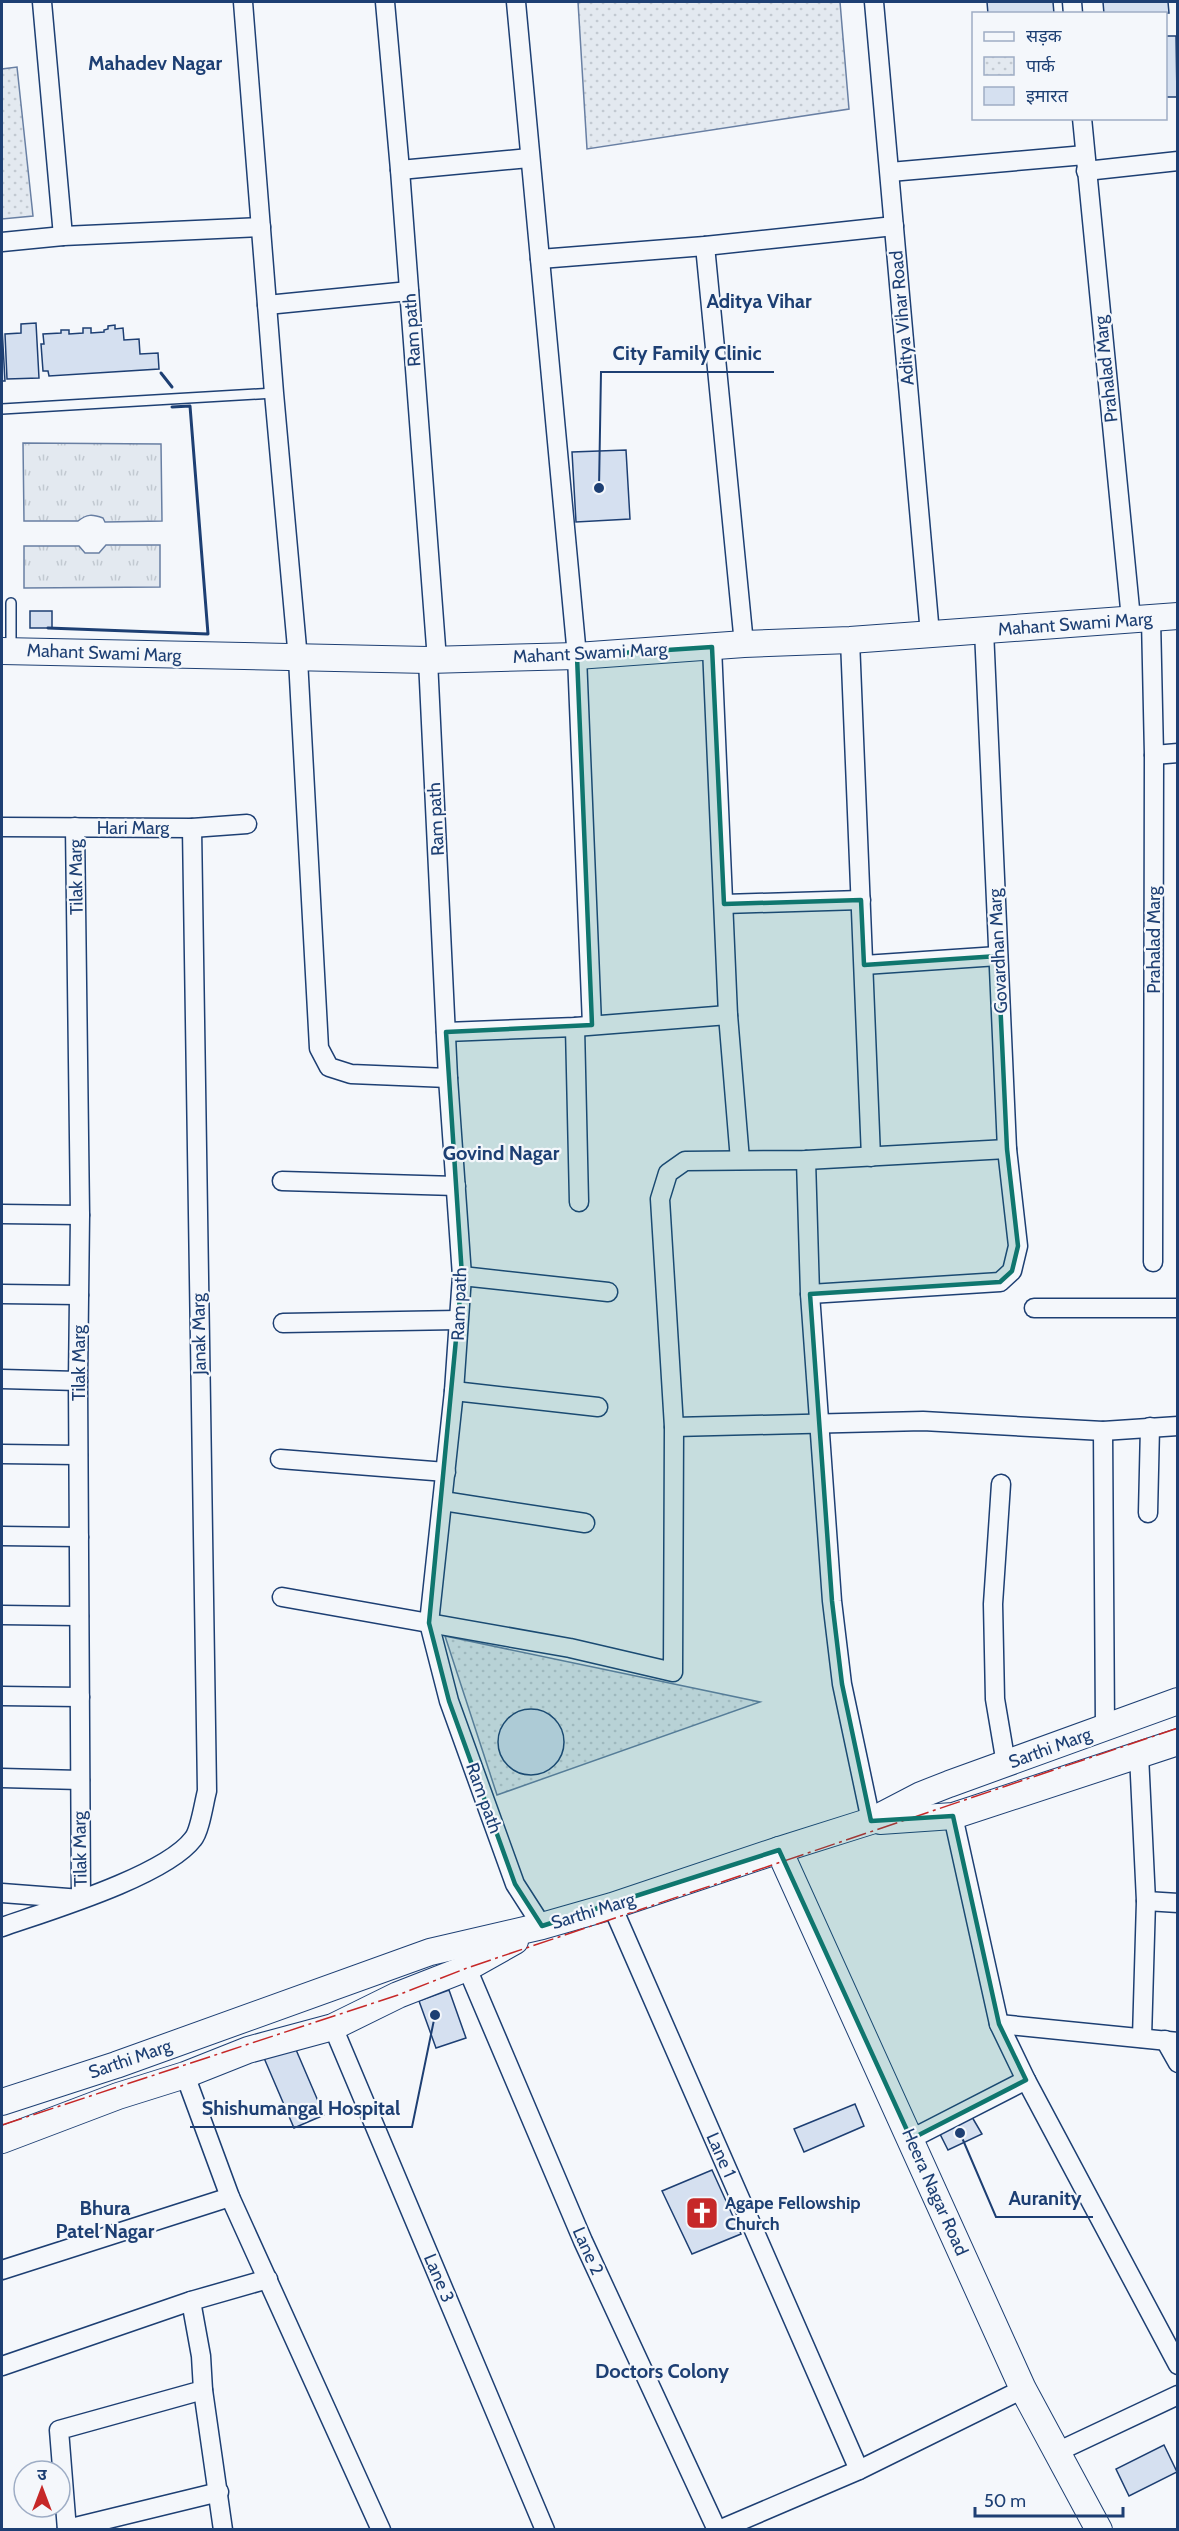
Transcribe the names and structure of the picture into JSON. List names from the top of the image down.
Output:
{
  "streets": {
    "street": [
      "Aditya Vihar Road",
      "Ram path",
      "Prahalad Marg",
      "Mahant Swami Marg",
      "Hari Marg",
      "Tilak Marg",
      "Govardhan Marg",
      "Janak Marg",
      "Sarthi Marg",
      "Lane 1",
      "Heera Nagar Road",
      "Lane 2",
      "Lane 3"
    ]
  },
  "crossings": [
    ["Aditya Vihar Road", "Mahant Swami Marg"],
    ["Ram path", "Mahant Swami Marg"],
    ["Ram path", "Sarthi Marg"],
    ["Prahalad Marg", "Mahant Swami Marg"],
    ["Mahant Swami Marg", "Govardhan Marg"],
    ["Hari Marg", "Tilak Marg"],
    ["Hari Marg", "Janak Marg"],
    ["Tilak Marg", "Janak Marg"],
    ["Sarthi Marg", "Lane 1"],
    ["Sarthi Marg", "Heera Nagar Road"],
    ["Sarthi Marg", "Lane 2"],
    ["Sarthi Marg", "Lane 3"]
  ],
  "districts": [
    "Mahadev Nagar",
    "Aditya Vihar",
    "Govind Nagar",
    "Bhura Patel Nagar",
    "Doctors Colony"
  ],
  "places": {
    "other": ["City Family Clinic", "Shishumangal Hospital", "Auranity"],
    "church": ["Agape Fellowship Church"]
  },
  "legend": ["सड़क", "पार्क", "इमारत"],
  "scale_bar": "50 m",
  "north": "top"
}
